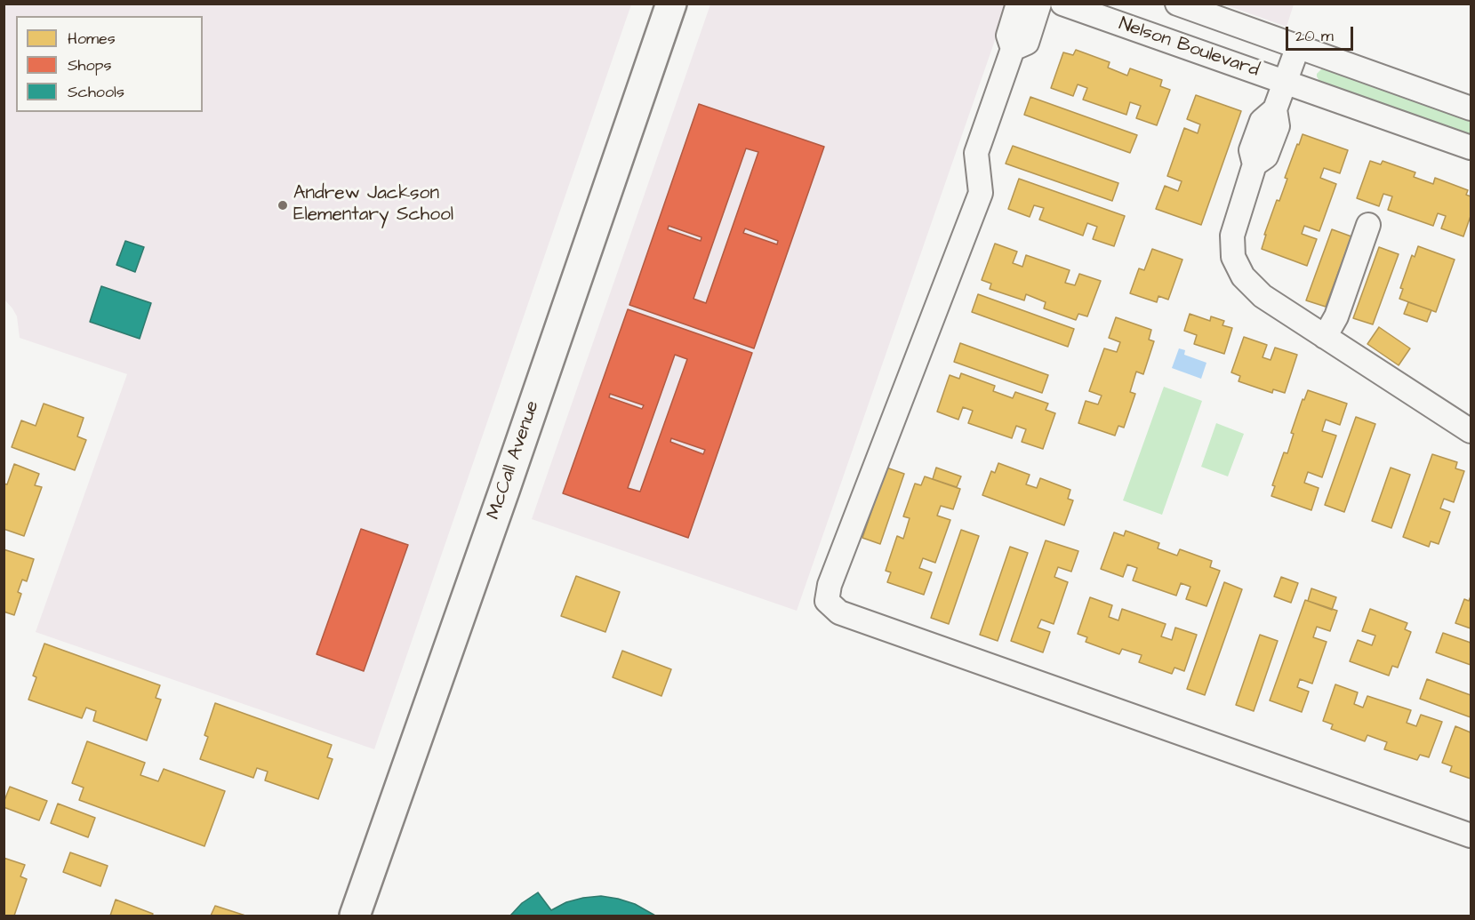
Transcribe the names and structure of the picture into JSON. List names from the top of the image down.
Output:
{
  "streets": {
    "main road": ["McCall Avenue"],
    "street": ["Nelson Boulevard"]
  },
  "places": ["Andrew Jackson Elementary School"],
  "legend": ["Homes", "Shops", "Schools"],
  "scale_bar": "20 m"
}
